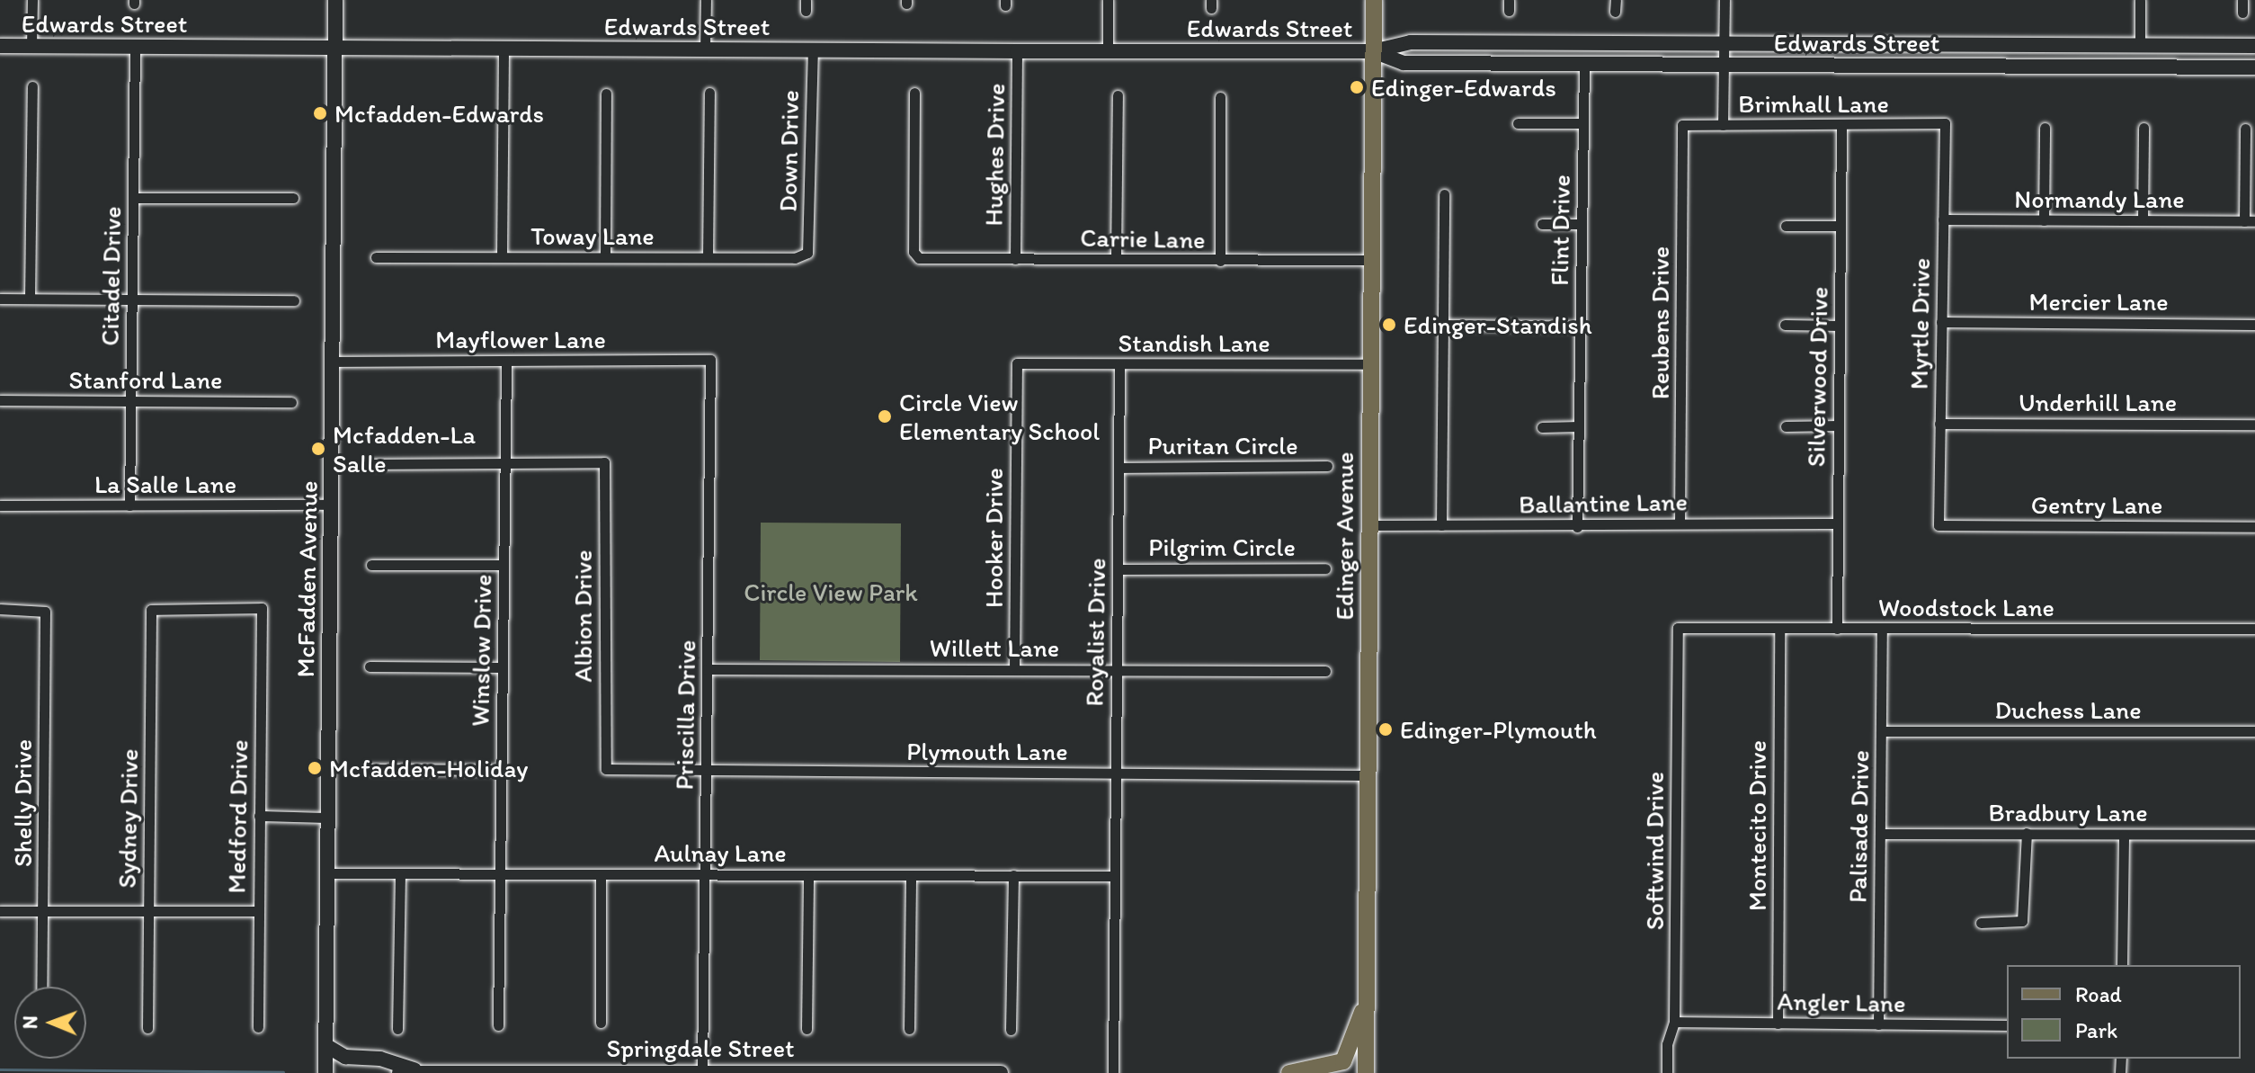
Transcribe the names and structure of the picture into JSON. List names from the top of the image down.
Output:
{
  "streets": {
    "main road": [
      "Edwards Street",
      "Edinger Avenue",
      "McFadden Avenue",
      "Springdale Street"
    ],
    "street": [
      "Brimhall Lane",
      "Down Drive",
      "Hughes Drive",
      "Normandy Lane",
      "Flint Drive",
      "Toway Lane",
      "Carrie Lane",
      "Citadel Drive",
      "Mercier Lane",
      "Reubens Drive",
      "Myrtle Drive",
      "Mayflower Lane",
      "Standish Lane",
      "Silverwood Drive",
      "Stanford Lane",
      "Underhill Lane",
      "Puritan Circle",
      "La Salle Lane",
      "Ballantine Lane",
      "Gentry Lane",
      "Hooker Drive",
      "Pilgrim Circle",
      "Woodstock Lane",
      "Albion Drive",
      "Royalist Drive",
      "Willett Lane",
      "Winslow Drive",
      "Duchess Lane",
      "Priscilla Drive",
      "Plymouth Lane",
      "Shelly Drive",
      "Bradbury Lane",
      "Medford Drive",
      "Sydney Drive",
      "Montecito Drive",
      "Palisade Drive",
      "Softwind Drive",
      "Aulnay Lane",
      "Angler Lane"
    ]
  },
  "crossings": [
    ["Edwards Street", "Down Drive"],
    ["Edwards Street", "Hughes Drive"],
    ["Edwards Street", "Flint Drive"],
    ["Edwards Street", "Citadel Drive"],
    ["Edwards Street", "Edinger Avenue"],
    ["Edwards Street", "McFadden Avenue"],
    ["Brimhall Lane", "Reubens Drive"],
    ["Brimhall Lane", "Myrtle Drive"],
    ["Brimhall Lane", "Silverwood Drive"],
    ["Down Drive", "Toway Lane"],
    ["Hughes Drive", "Carrie Lane"],
    ["Normandy Lane", "Myrtle Drive"],
    ["Flint Drive", "Ballantine Lane"],
    ["Carrie Lane", "Edinger Avenue"],
    ["Citadel Drive", "Stanford Lane"],
    ["Citadel Drive", "La Salle Lane"],
    ["Mercier Lane", "Myrtle Drive"],
    ["Reubens Drive", "Ballantine Lane"],
    ["Myrtle Drive", "Underhill Lane"],
    ["Myrtle Drive", "Gentry Lane"],
    ["Mayflower Lane", "McFadden Avenue"],
    ["Mayflower Lane", "Winslow Drive"],
    ["Mayflower Lane", "Priscilla Drive"],
    ["Standish Lane", "Edinger Avenue"],
    ["Standish Lane", "Hooker Drive"],
    ["Standish Lane", "Royalist Drive"],
    ["Silverwood Drive", "Ballantine Lane"],
    ["Silverwood Drive", "Woodstock Lane"],
    ["Puritan Circle", "Royalist Drive"],
    ["La Salle Lane", "McFadden Avenue"],
    ["Ballantine Lane", "Edinger Avenue"],
    ["Edinger Avenue", "Plymouth Lane"],
    ["Hooker Drive", "Willett Lane"],
    ["Pilgrim Circle", "Royalist Drive"],
    ["McFadden Avenue", "Aulnay Lane"],
    ["Woodstock Lane", "Montecito Drive"],
    ["Woodstock Lane", "Palisade Drive"],
    ["Woodstock Lane", "Softwind Drive"],
    ["Albion Drive", "Winslow Drive"],
    ["Albion Drive", "Plymouth Lane"],
    ["Royalist Drive", "Willett Lane"],
    ["Royalist Drive", "Plymouth Lane"],
    ["Royalist Drive", "Aulnay Lane"],
    ["Willett Lane", "Priscilla Drive"],
    ["Winslow Drive", "Aulnay Lane"],
    ["Duchess Lane", "Palisade Drive"],
    ["Priscilla Drive", "Plymouth Lane"],
    ["Priscilla Drive", "Aulnay Lane"],
    ["Priscilla Drive", "Springdale Street"],
    ["Bradbury Lane", "Palisade Drive"],
    ["Medford Drive", "Sydney Drive"],
    ["Montecito Drive", "Angler Lane"],
    ["Palisade Drive", "Angler Lane"],
    ["Softwind Drive", "Angler Lane"]
  ],
  "parks": ["Circle View Park"],
  "places": [
    "Edinger-Edwards",
    "Mcfadden-Edwards",
    "Edinger-Standish",
    "Circle View Elementary School",
    "Mcfadden-La Salle",
    "Edinger-Plymouth",
    "Mcfadden-Holiday"
  ],
  "legend": ["Road", "Park"],
  "north": "left"
}
